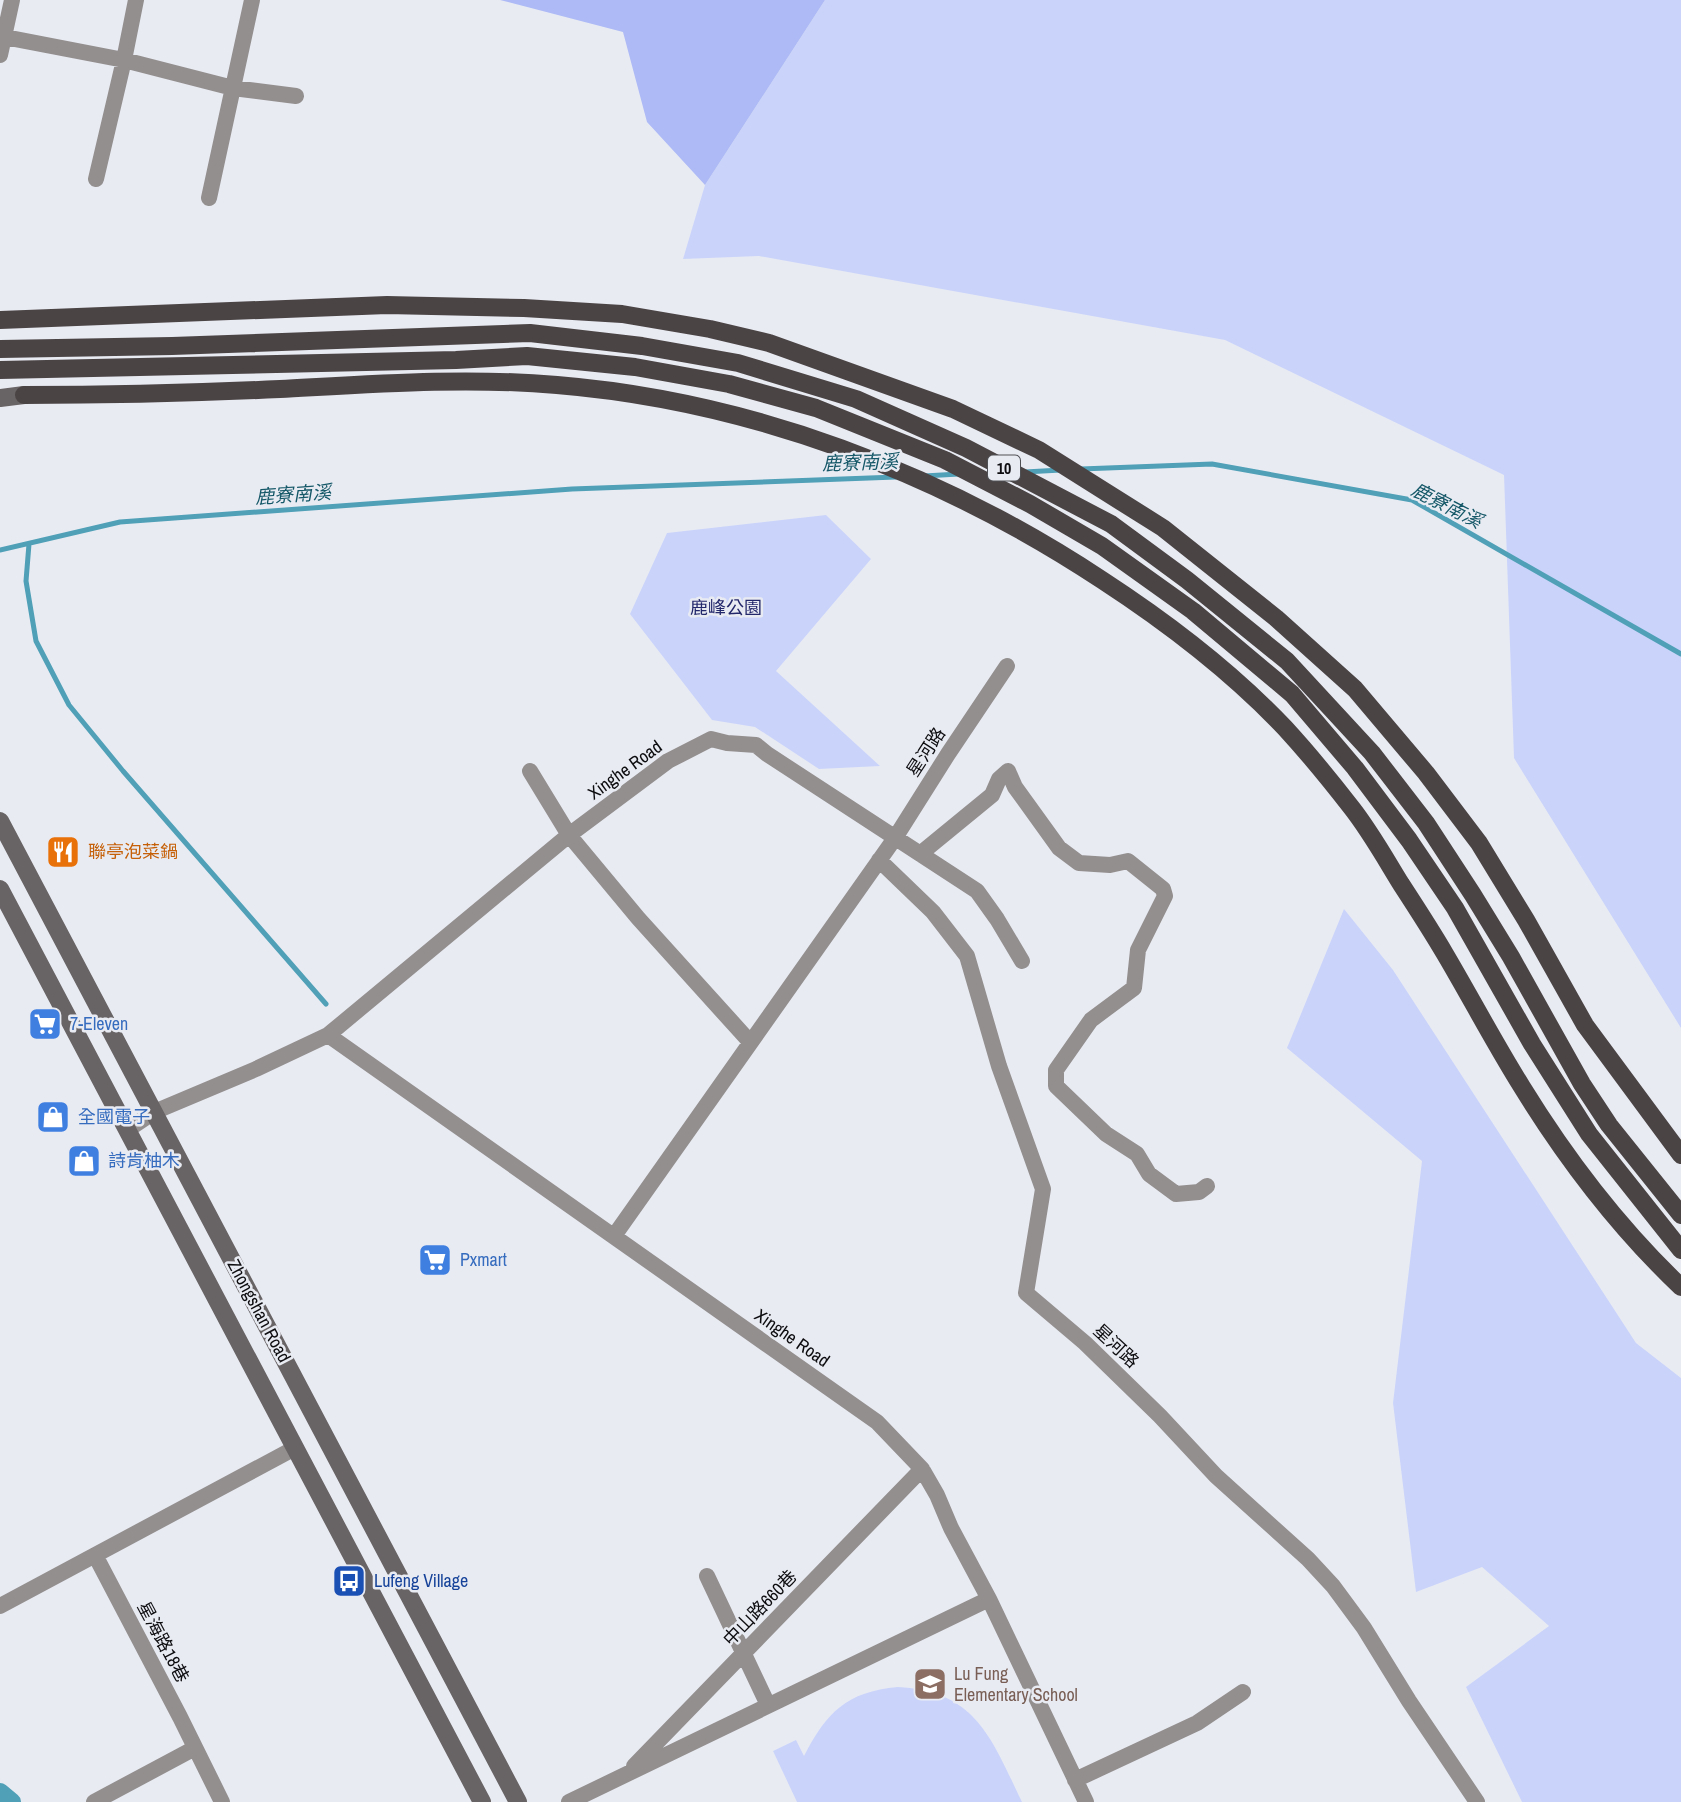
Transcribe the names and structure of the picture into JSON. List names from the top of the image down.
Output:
{
  "streets": {
    "main road": ["10"],
    "street": [
      "星河路",
      "Xinghe Road",
      "Zhongshan Road",
      "中山路660巷",
      "星海路18巷"
    ]
  },
  "crossings": [
    ["星河路", "Xinghe Road"],
    ["Xinghe Road", "Zhongshan Road"],
    ["Xinghe Road", "中山路660巷"]
  ],
  "water": ["鹿寮南溪"],
  "parks": ["鹿峰公園"],
  "places": {
    "restaurant": ["聯亭泡菜鍋"],
    "supermarket": ["7-Eleven", "Pxmart"],
    "shop": ["全國電子", "詩肯柚木"],
    "bus stop": ["Lufeng Village"],
    "school or university": ["Lu Fung Elementary School"]
  }
}
